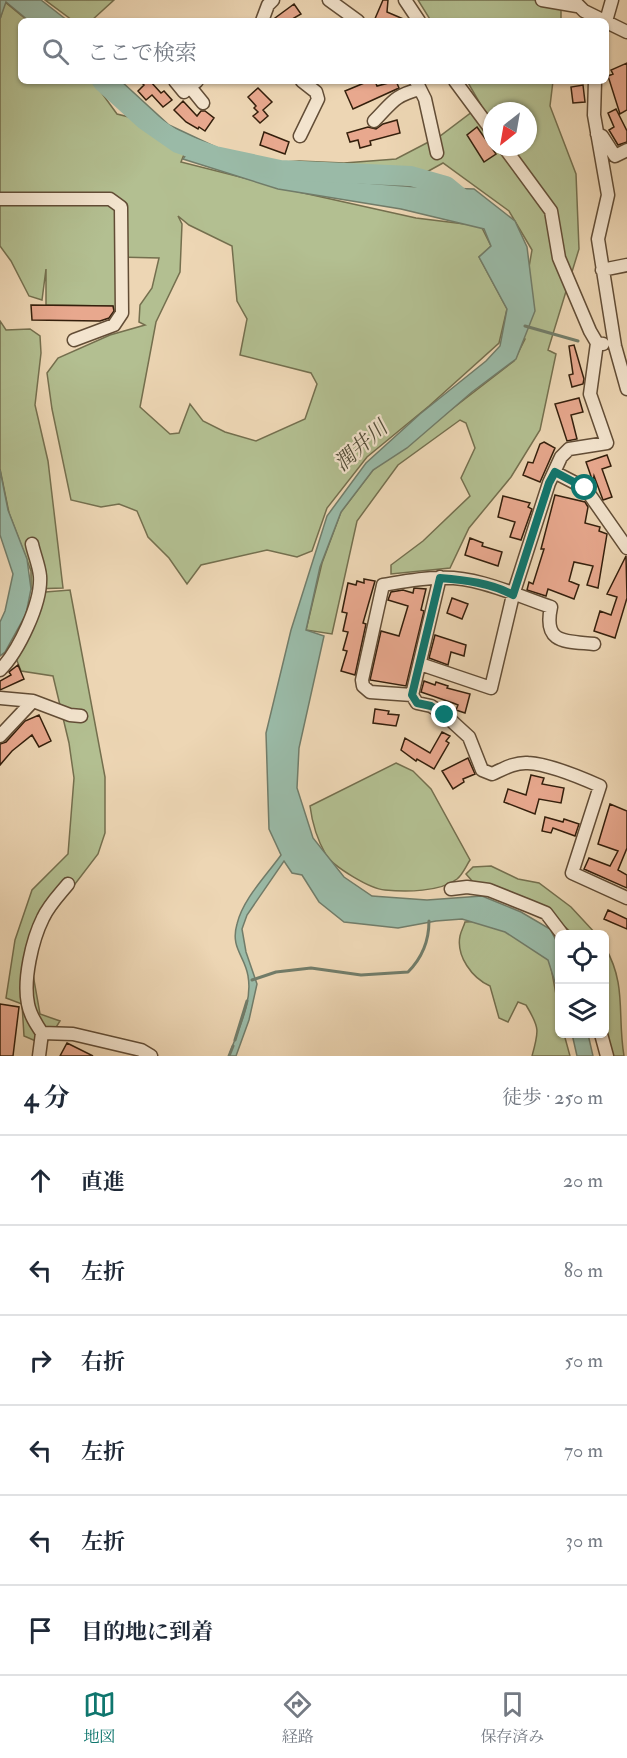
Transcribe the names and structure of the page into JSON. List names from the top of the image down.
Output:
{
  "water": ["潤井川"],
  "north": "bottom left",
  "page": {
    "search": "ここで検索",
    "heading": ["4 分", "徒歩 · 250 m"],
    "list": [
      ["直進", "20 m"],
      ["左折", "80 m"],
      ["右折", "50 m"],
      ["左折", "70 m"],
      ["左折", "30 m"],
      "目的地に到着"
    ],
    "nav": ["地図", "経路", "保存済み"]
  }
}
